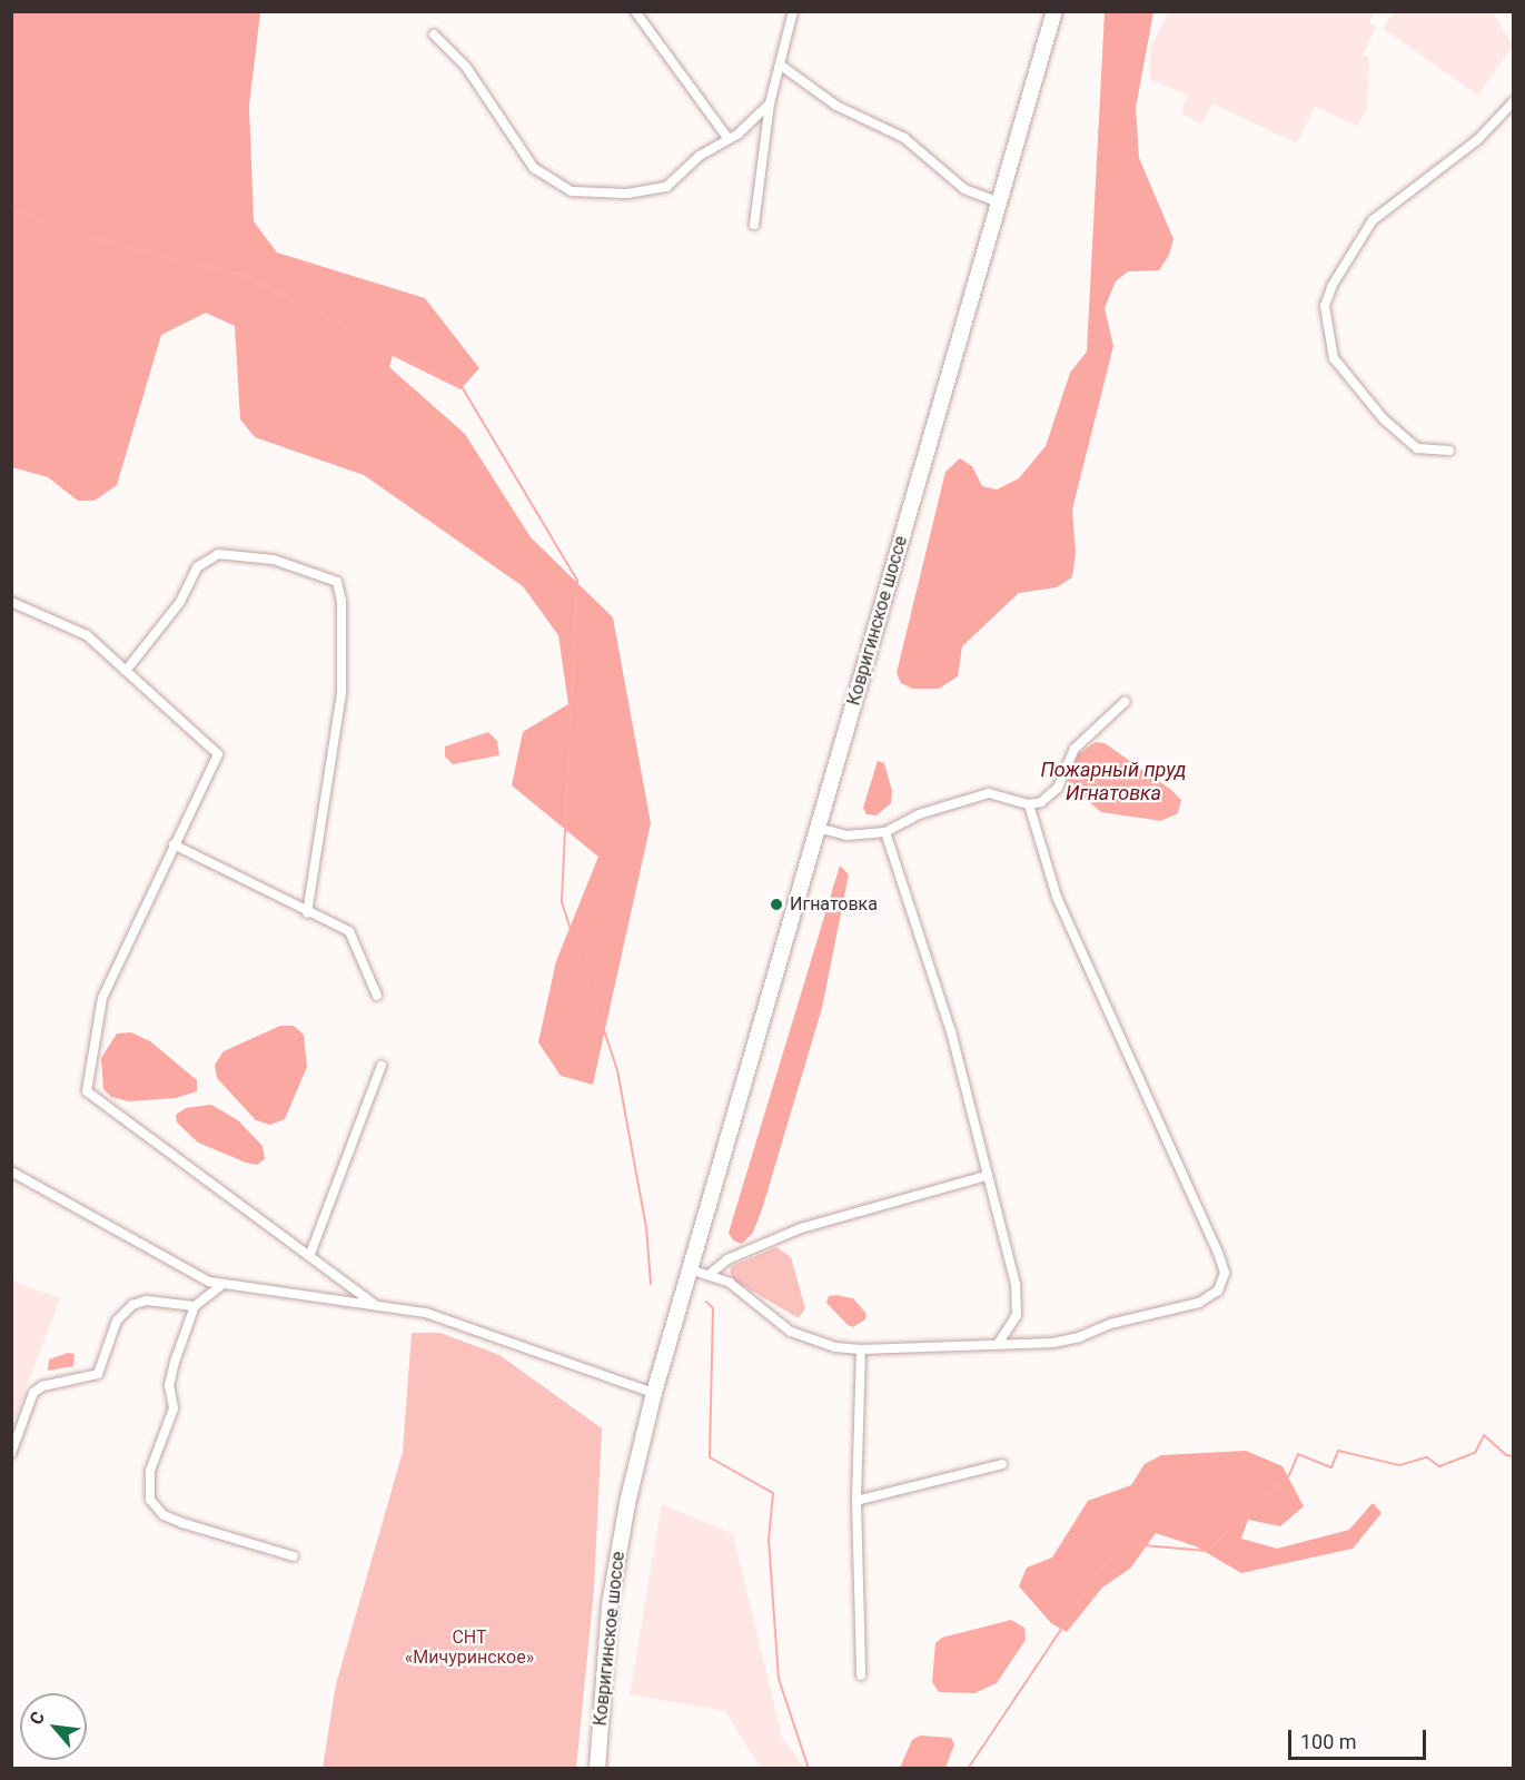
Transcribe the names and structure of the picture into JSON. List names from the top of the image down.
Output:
{
  "streets": {
    "main road": ["Ковригинское шоссе"]
  },
  "water": ["Пожарный пруд Игнатовка"],
  "parks": ["СНТ «Мичуринское»"],
  "places": ["Игнатовка"],
  "scale_bar": "100 m",
  "north": "top left"
}
